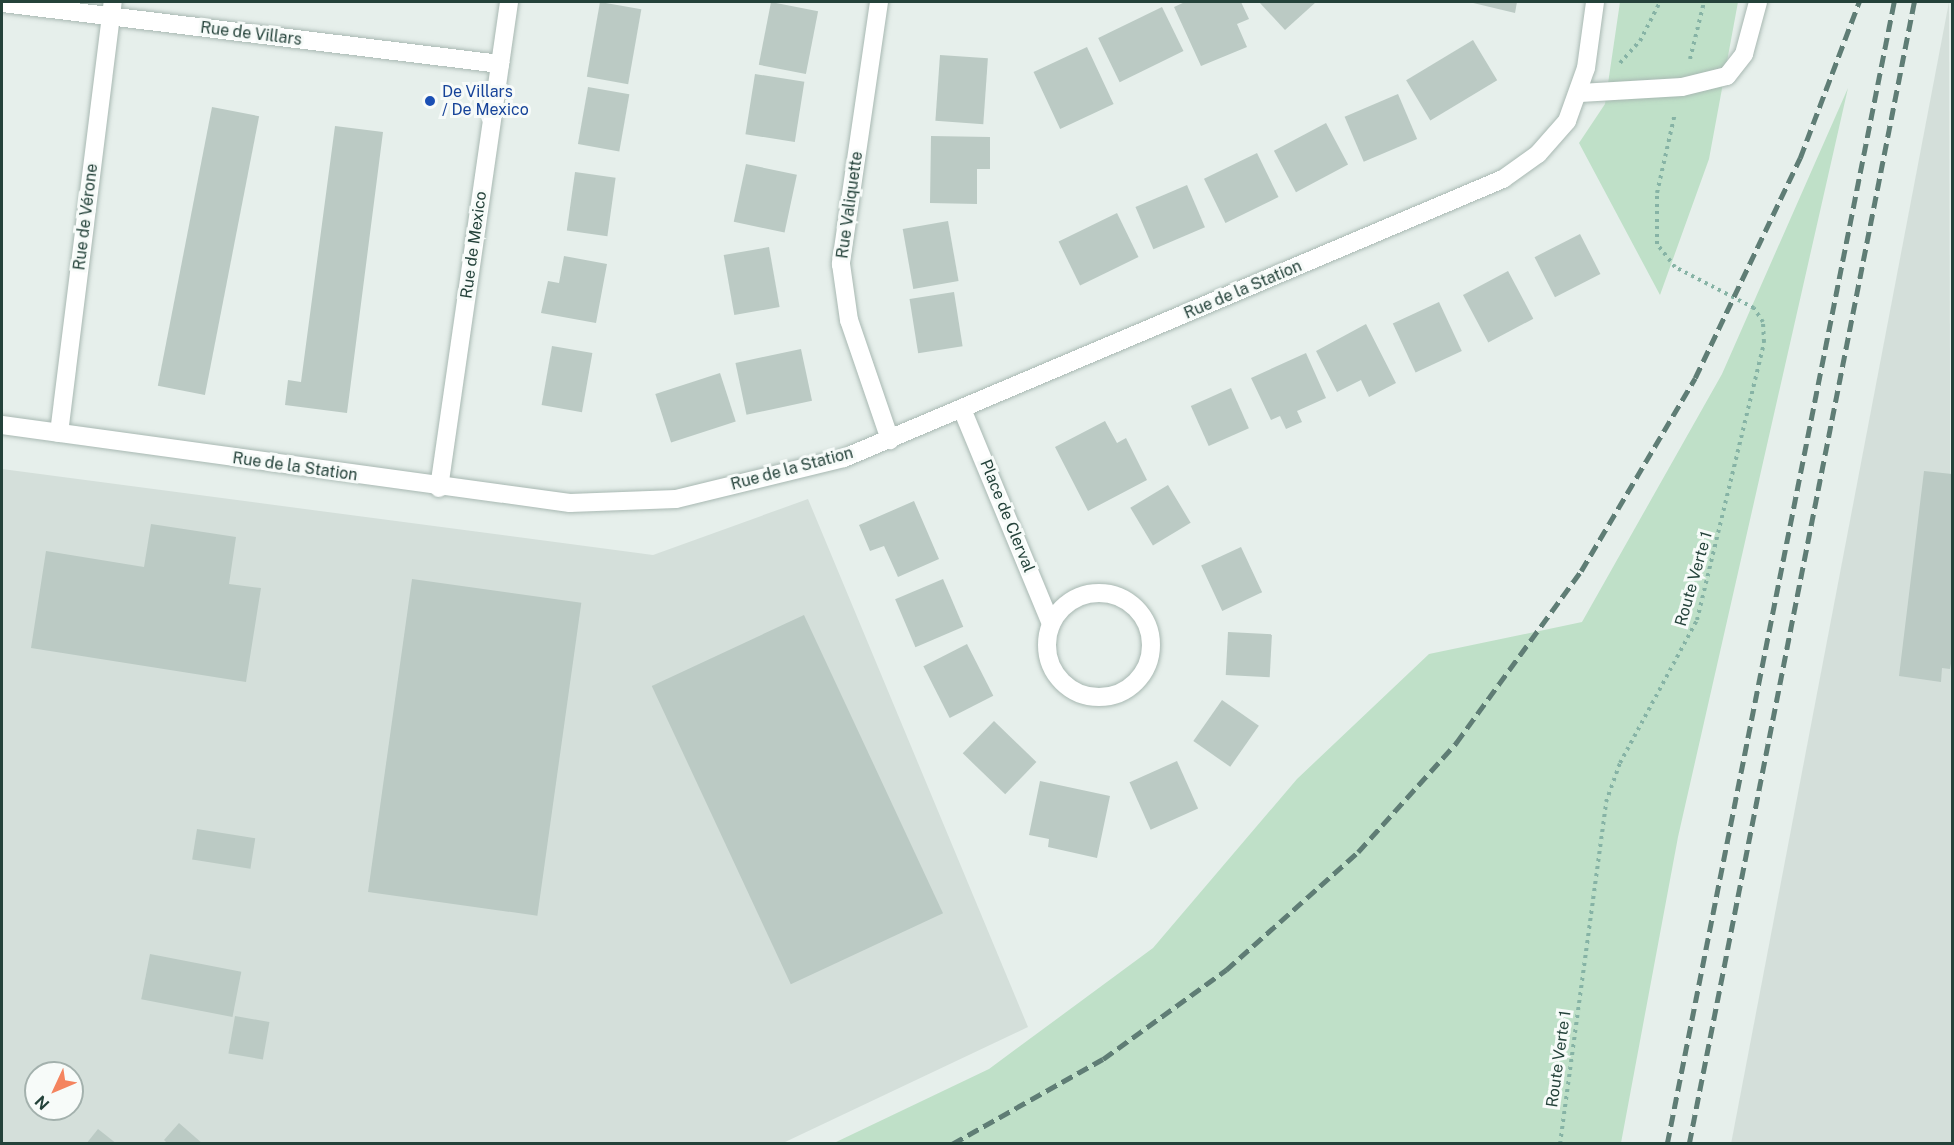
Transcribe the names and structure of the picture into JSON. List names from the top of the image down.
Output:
{
  "streets": {
    "street": [
      "Rue de Villars",
      "Rue Valiquette",
      "Rue de Vérone",
      "Rue de Mexico",
      "Rue de la Station",
      "Place de Clerval"
    ],
    "path": ["Route Verte 1"]
  },
  "crossings": [
    ["Rue de Villars", "Rue de Vérone"],
    ["Rue de Villars", "Rue de Mexico"],
    ["Rue Valiquette", "Rue de la Station"],
    ["Rue de Vérone", "Rue de la Station"],
    ["Rue de Mexico", "Rue de la Station"],
    ["Rue de la Station", "Place de Clerval"]
  ],
  "places": ["De Villars / De Mexico"],
  "north": "bottom left"
}
